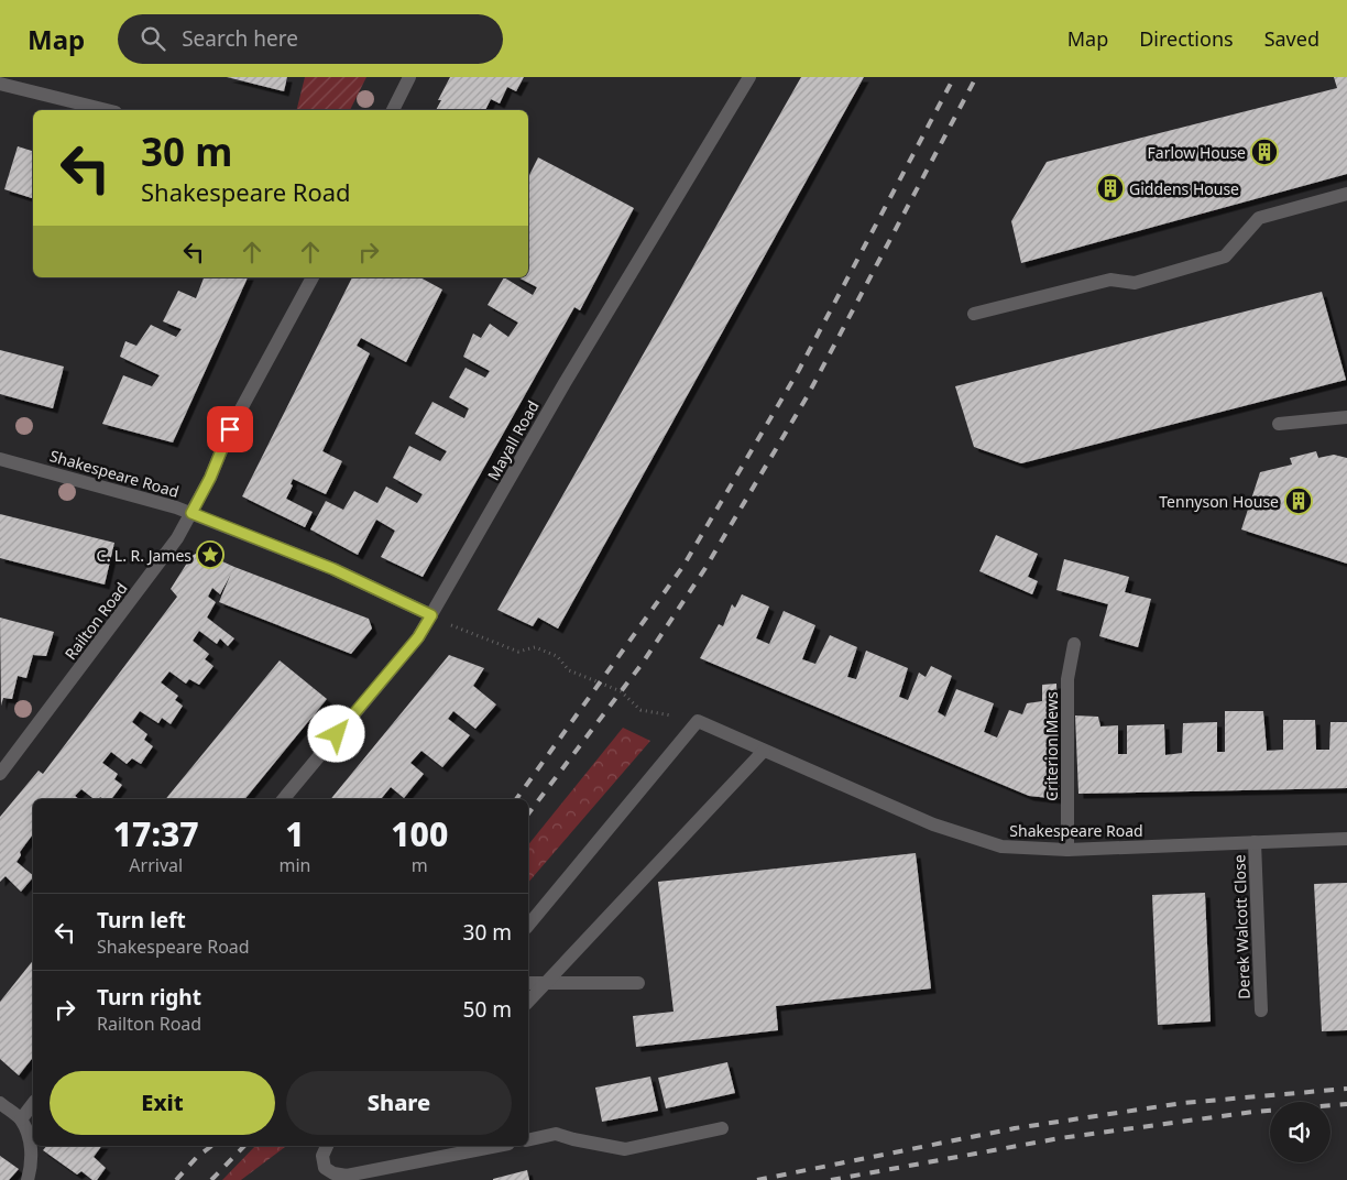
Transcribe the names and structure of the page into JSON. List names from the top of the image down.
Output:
{
  "streets": {
    "street": [
      "Mayall Road",
      "Shakespeare Road",
      "Railton Road",
      "Criterion Mews",
      "Derek Walcott Close"
    ]
  },
  "crossings": [
    ["Mayall Road", "Shakespeare Road"],
    ["Shakespeare Road", "Railton Road"],
    ["Shakespeare Road", "Criterion Mews"],
    ["Shakespeare Road", "Derek Walcott Close"]
  ],
  "places": {
    "building": ["Farlow House", "Giddens House", "Tennyson House"],
    "place": ["C. L. R. James"]
  },
  "page": {
    "header": "Map",
    "search": "Search here",
    "nav": ["Map", "Directions", "Saved"],
    "turn": ["30 m", "Shakespeare Road"],
    "eta": [
      "17:37",
      "Arrival",
      "1",
      "min",
      "100",
      "m"
    ],
    "list": [
      {
        "name": "Turn left",
        "note": "Shakespeare Road",
        "value": "30 m"
      },
      {
        "name": "Turn right",
        "note": "Railton Road",
        "value": "50 m"
      }
    ],
    "buttons": ["Exit", "Share"]
  }
}
